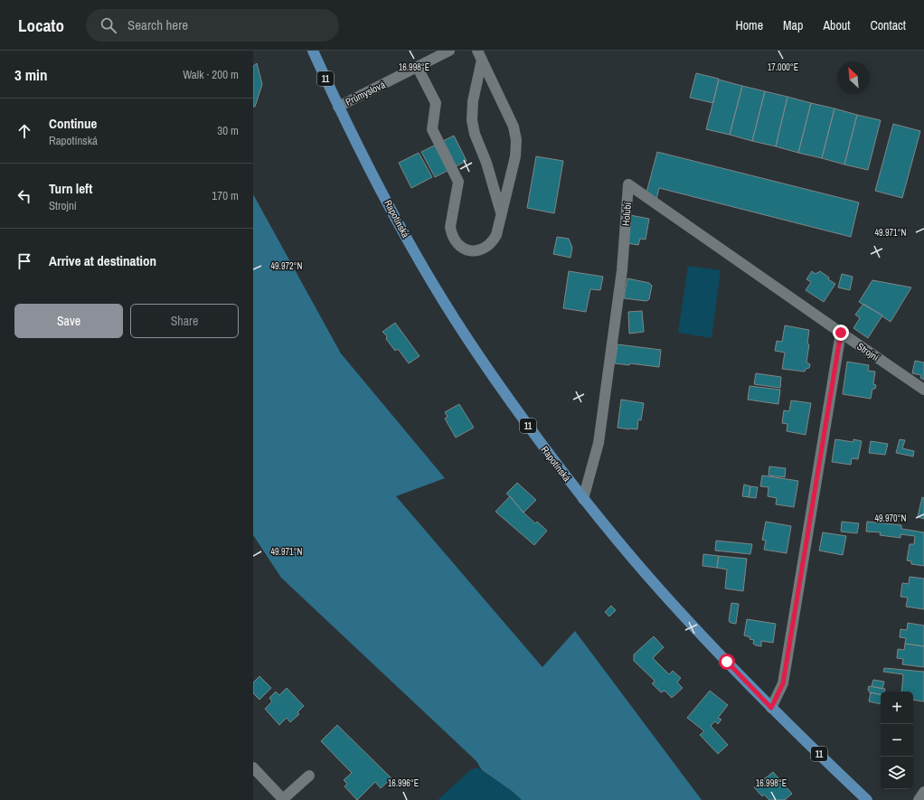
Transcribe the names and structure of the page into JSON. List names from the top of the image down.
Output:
{
  "streets": {
    "main road": ["11", "Rapotínská"],
    "street": ["Průmyslová", "Holubí", "Strojní"]
  },
  "crossings": [
    ["Průmyslová", "Rapotínská"],
    ["Holubí", "Rapotínská"],
    ["Holubí", "Strojní"]
  ],
  "north": "top left",
  "page": {
    "header": "Locato",
    "search": "Search here",
    "nav": [
      "Home",
      "Map",
      "About",
      "Contact"
    ],
    "heading": ["3 min", "Walk · 200 m"],
    "list": [
      ["Continue", "Rapotínská", "30 m"],
      ["Turn left", "Strojní", "170 m"],
      "Arrive at destination"
    ],
    "buttons": ["Save", "Share"],
    "map_buttons": ["+", "−"]
  },
  "coordinates": [
    "16.998°E",
    "17.000°E",
    "49.971°N",
    "49.972°N",
    "49.970°N",
    "16.996°E"
  ]
}
